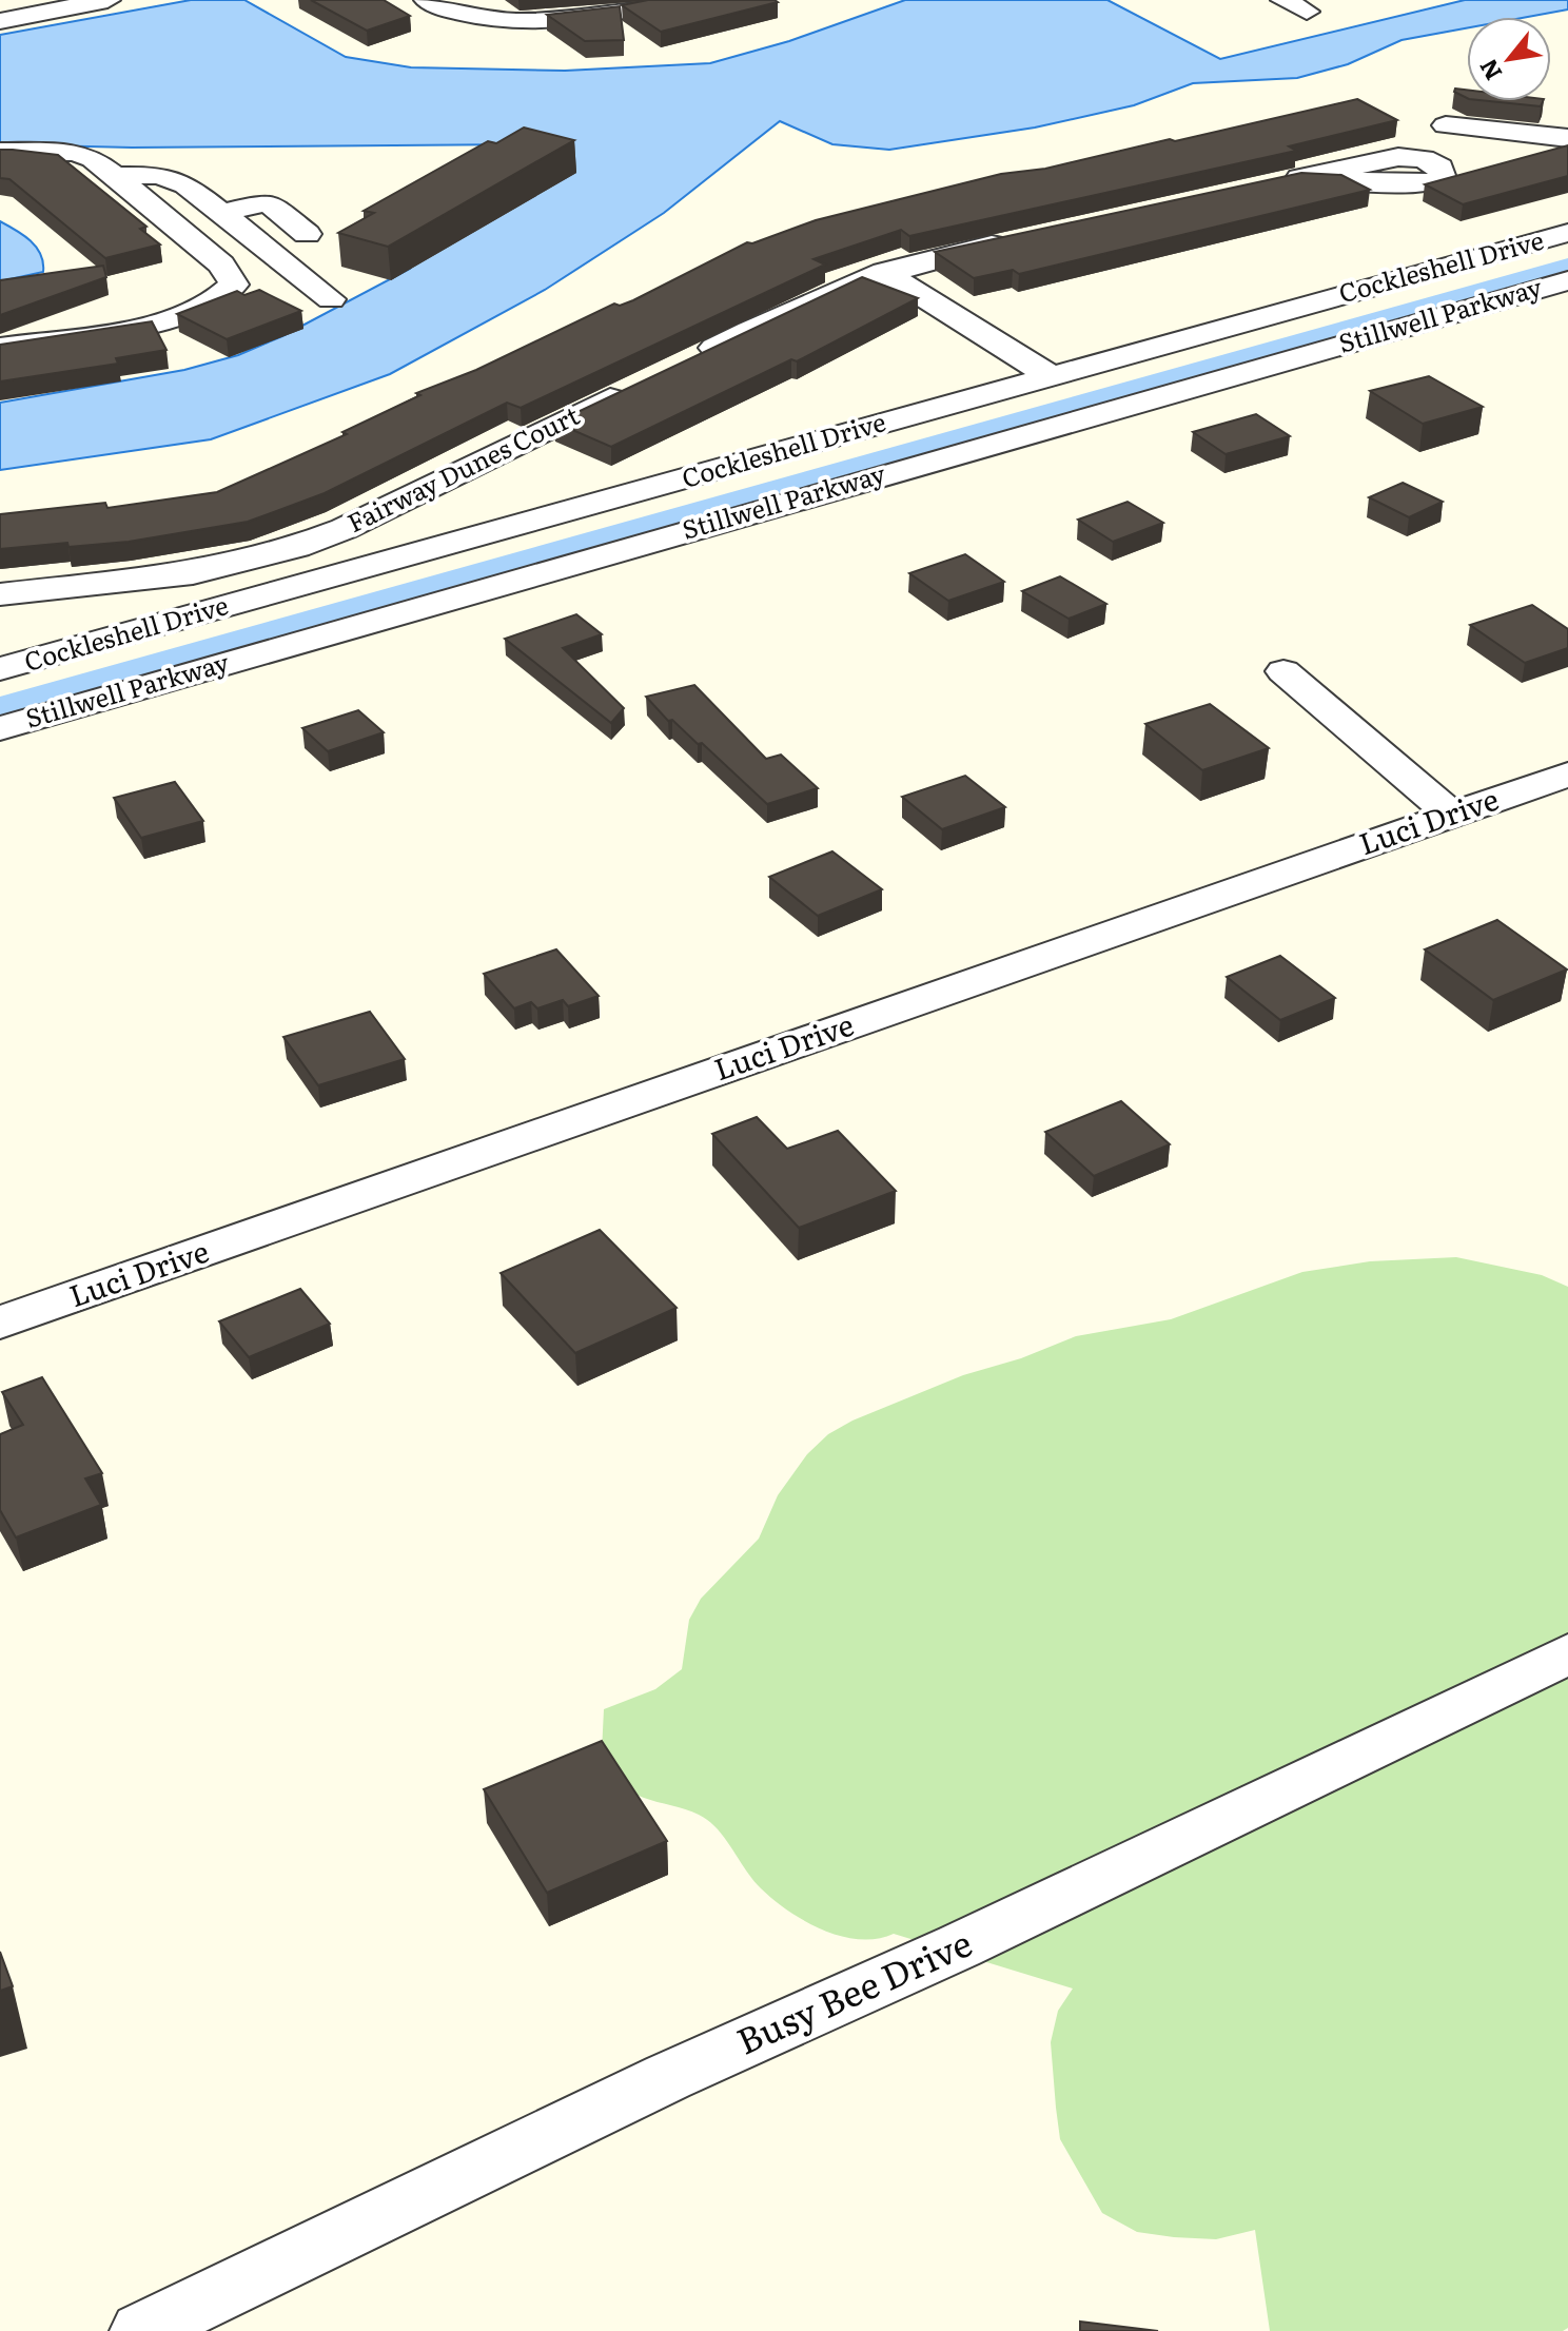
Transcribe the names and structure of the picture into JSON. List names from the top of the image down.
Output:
{
  "streets": {
    "street": [
      "Cockleshell Drive",
      "Stillwell Parkway",
      "Fairway Dunes Court",
      "Luci Drive",
      "Busy Bee Drive"
    ]
  },
  "north": "bottom left"
}
